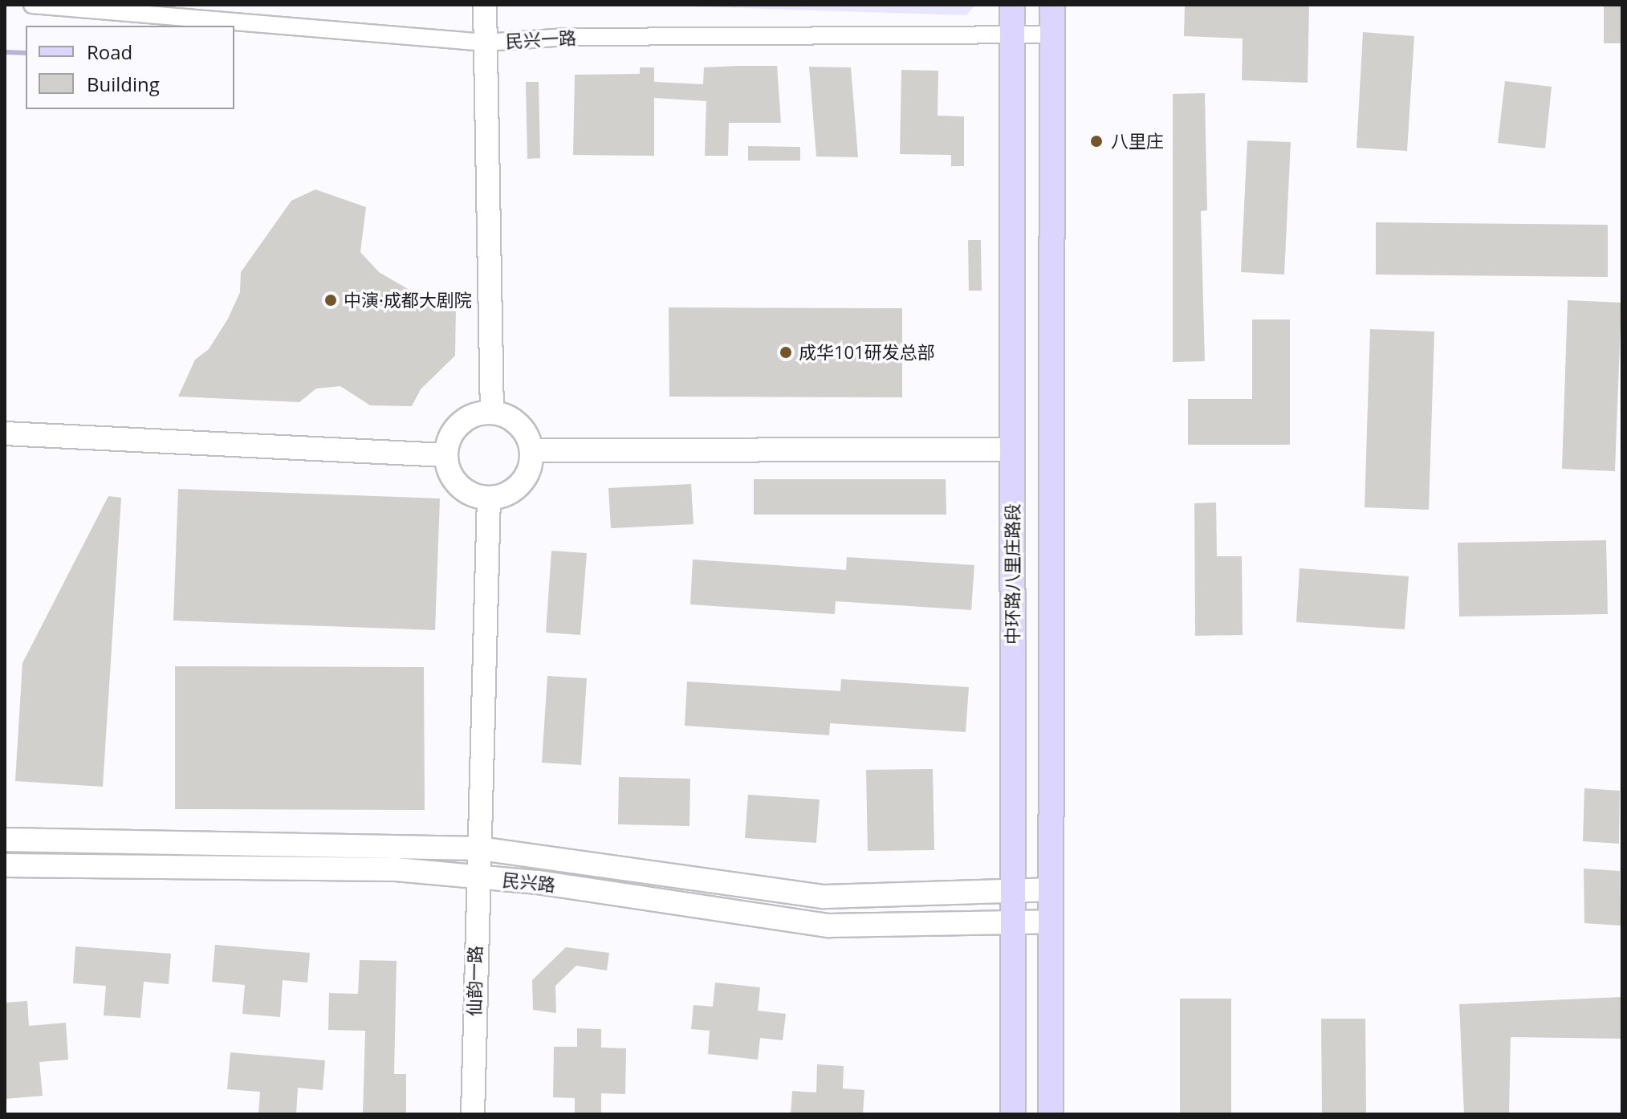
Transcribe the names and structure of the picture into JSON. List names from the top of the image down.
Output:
{
  "streets": {
    "main road": ["中环路八里庄路段"],
    "street": ["民兴一路", "民兴路", "仙韵一路"]
  },
  "crossings": [
    ["民兴一路", "中环路八里庄路段"],
    ["中环路八里庄路段", "民兴路"],
    ["民兴路", "仙韵一路"]
  ],
  "places": ["八里庄", "中演·成都大剧院", "成华101研发总部"],
  "legend": ["Road", "Building"]
}
